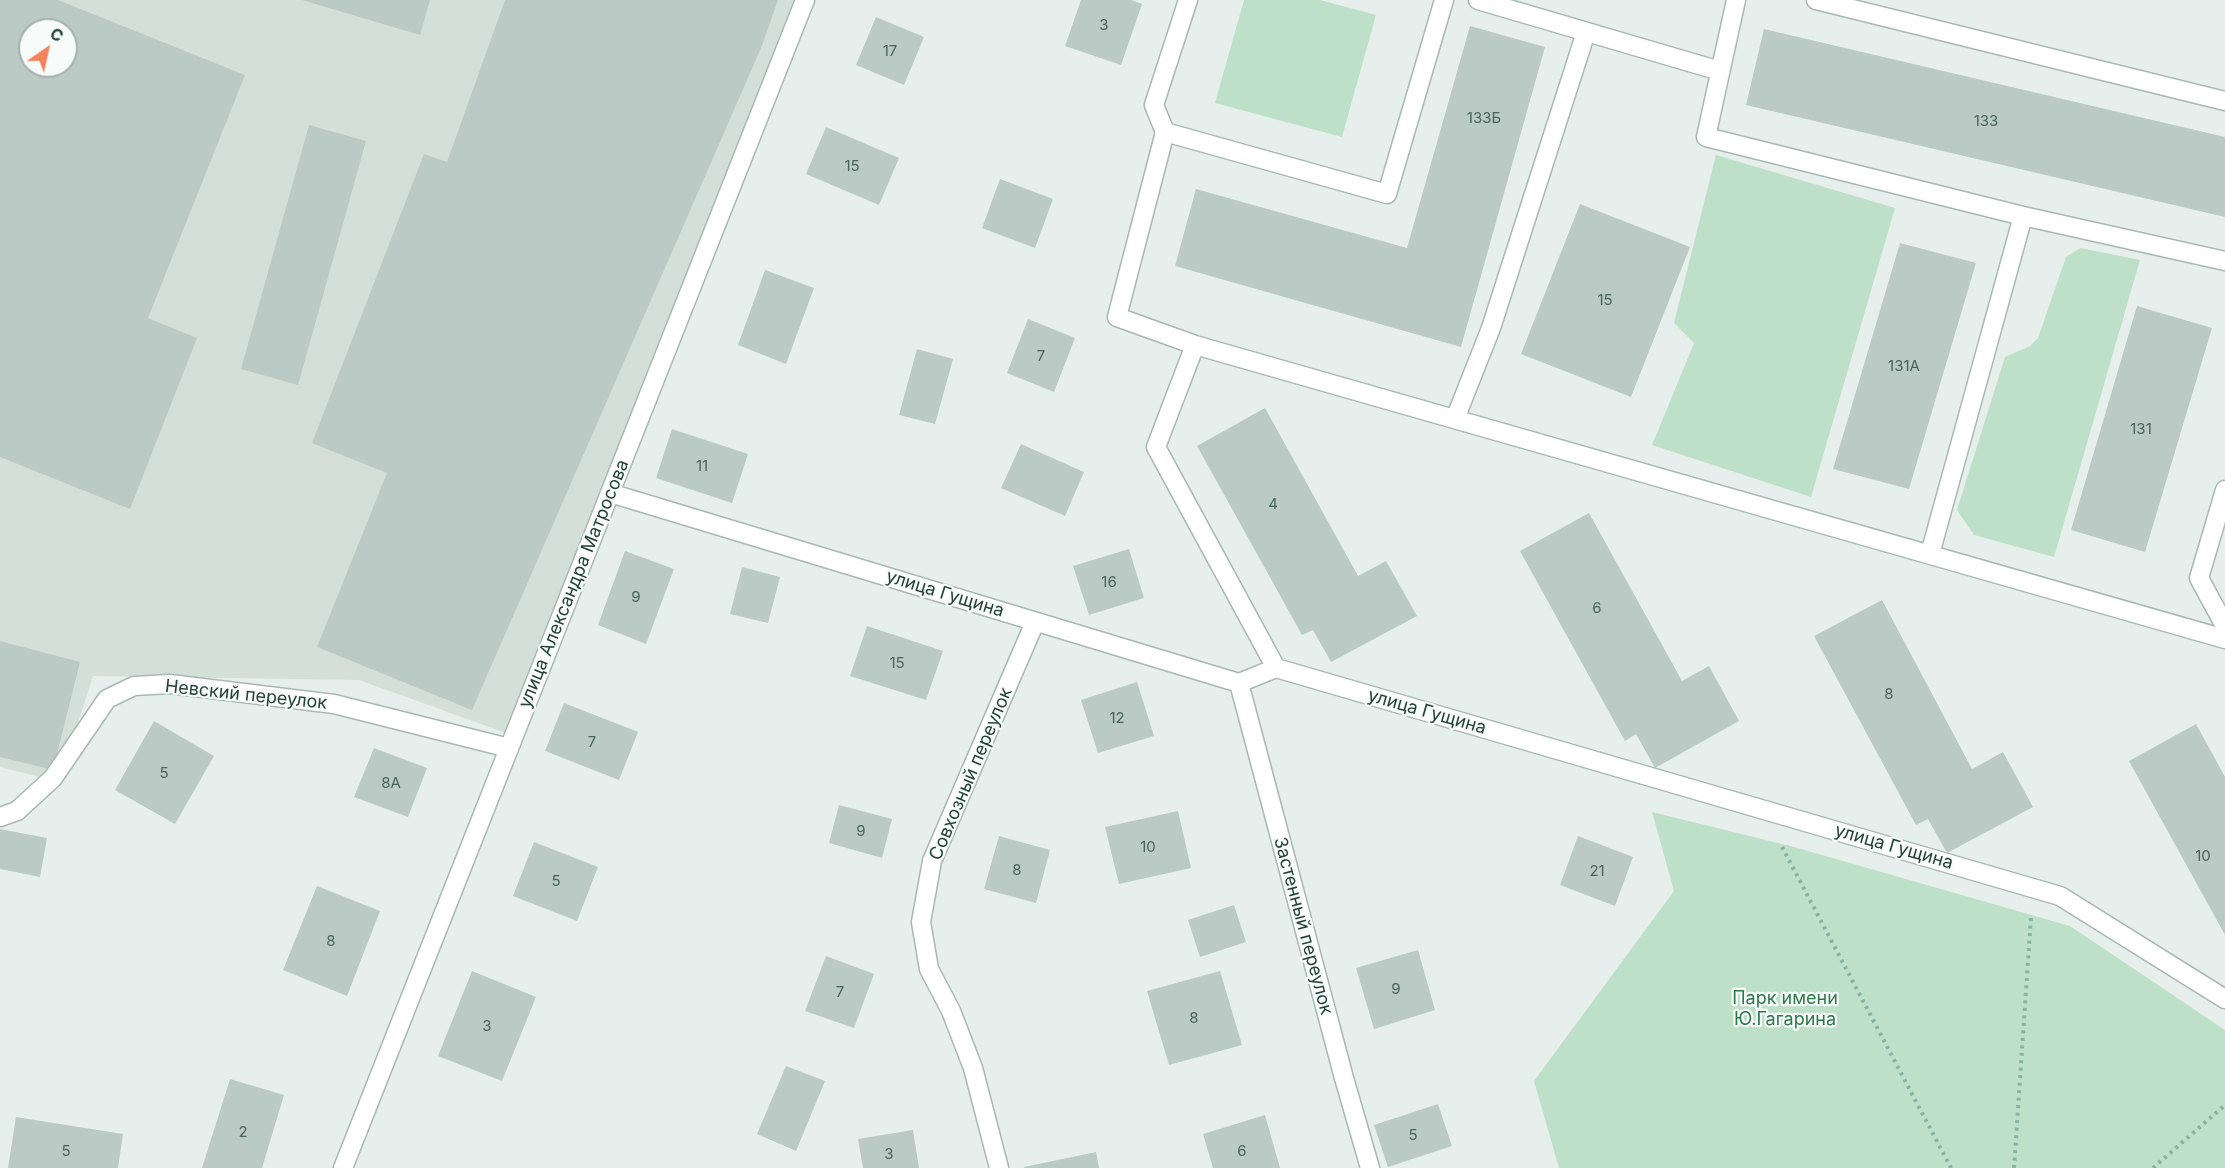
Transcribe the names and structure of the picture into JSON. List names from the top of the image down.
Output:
{
  "streets": {
    "street": [
      "улица Александра Матросова",
      "улица Гущина",
      "Невский переулок",
      "Совхозный переулок",
      "Застенный переулок"
    ]
  },
  "crossings": [
    ["улица Александра Матросова", "улица Гущина"],
    ["улица Александра Матросова", "Невский переулок"],
    ["улица Гущина", "Совхозный переулок"],
    ["улица Гущина", "Застенный переулок"]
  ],
  "parks": ["Парк имени Ю.Гагарина"],
  "house_numbers": [
    "3",
    "17",
    "133Б",
    "133",
    "15",
    "15",
    "7",
    "131А",
    "131",
    "11",
    "4",
    "16",
    "9",
    "6",
    "15",
    "8",
    "12",
    "7",
    "5",
    "8А",
    "9",
    "10",
    "10",
    "8",
    "21",
    "5",
    "8",
    "9",
    "7",
    "8",
    "3",
    "2",
    "5",
    "5",
    "6",
    "3"
  ],
  "north": "top right"
}
